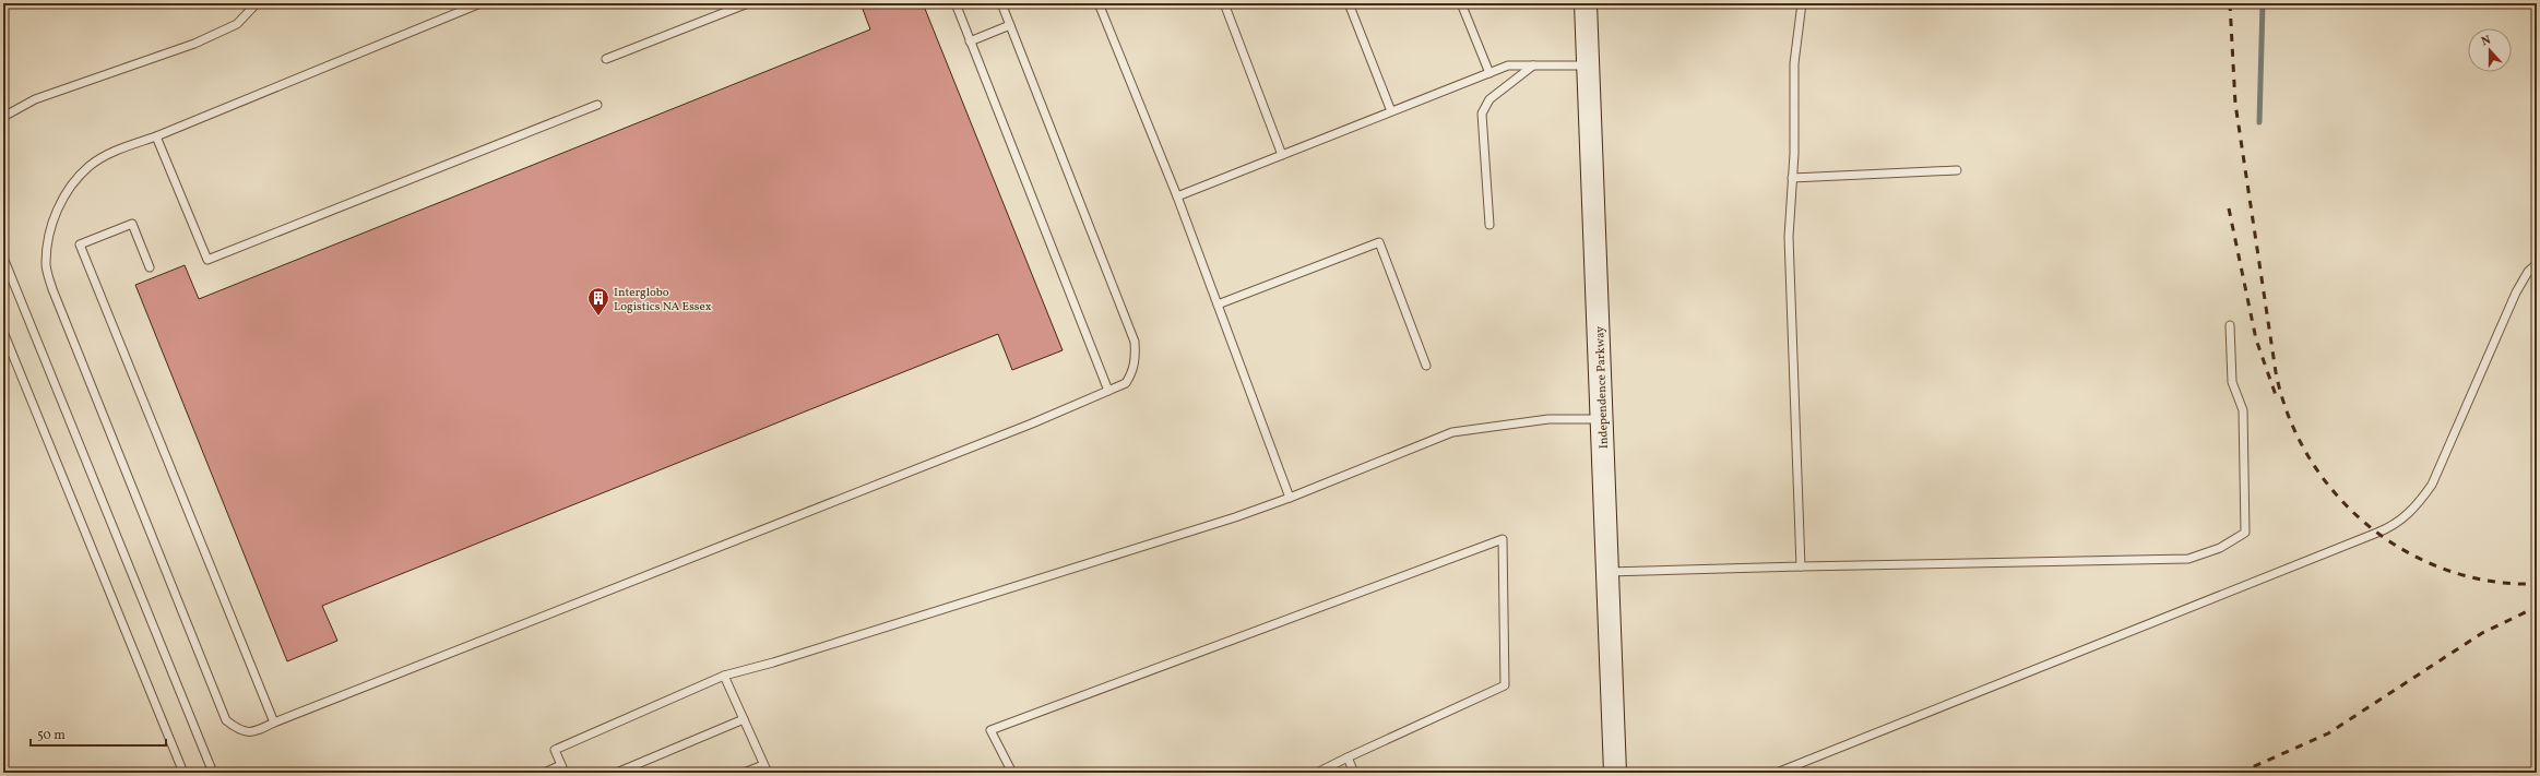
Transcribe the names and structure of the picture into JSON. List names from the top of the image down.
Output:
{
  "streets": {
    "main road": ["Independence Parkway"]
  },
  "places": {
    "building": ["Interglobo Logistics NA Essex"]
  },
  "scale_bar": "50 m",
  "north": "top"
}
